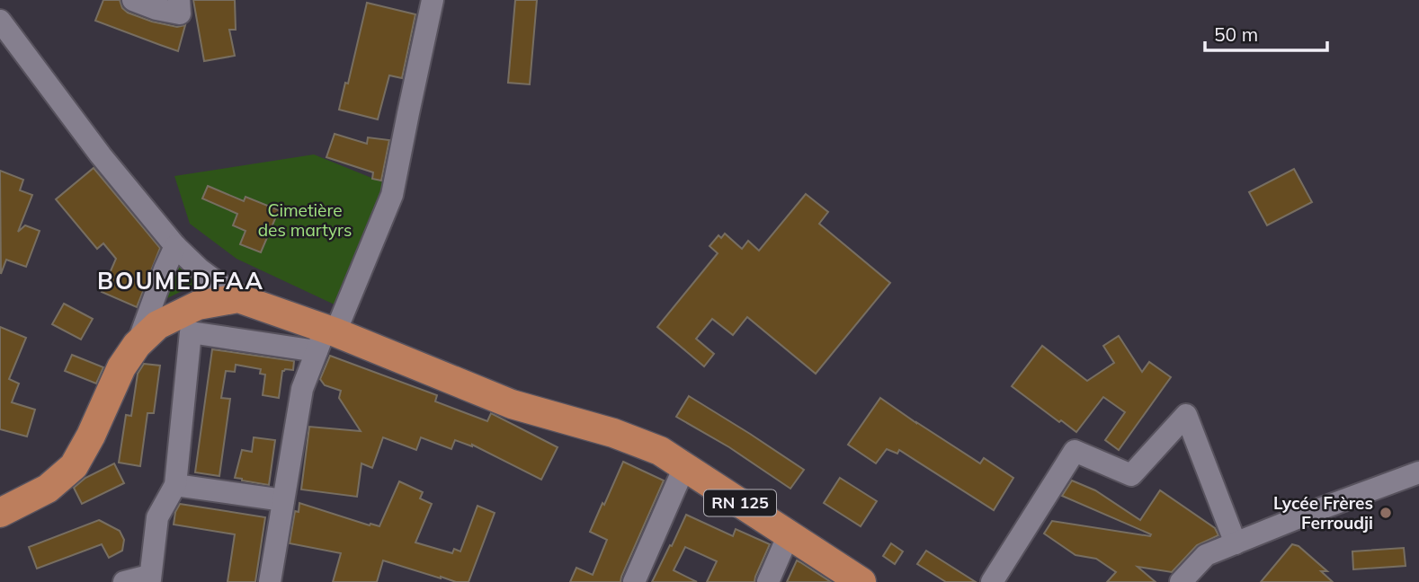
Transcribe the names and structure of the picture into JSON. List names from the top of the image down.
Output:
{
  "streets": {
    "main road": ["RN 125"]
  },
  "districts": ["BOUMEDFAA"],
  "parks": ["Cimetière des martyrs"],
  "places": ["Lycée Frères Ferroudji"],
  "scale_bar": "50 m"
}
